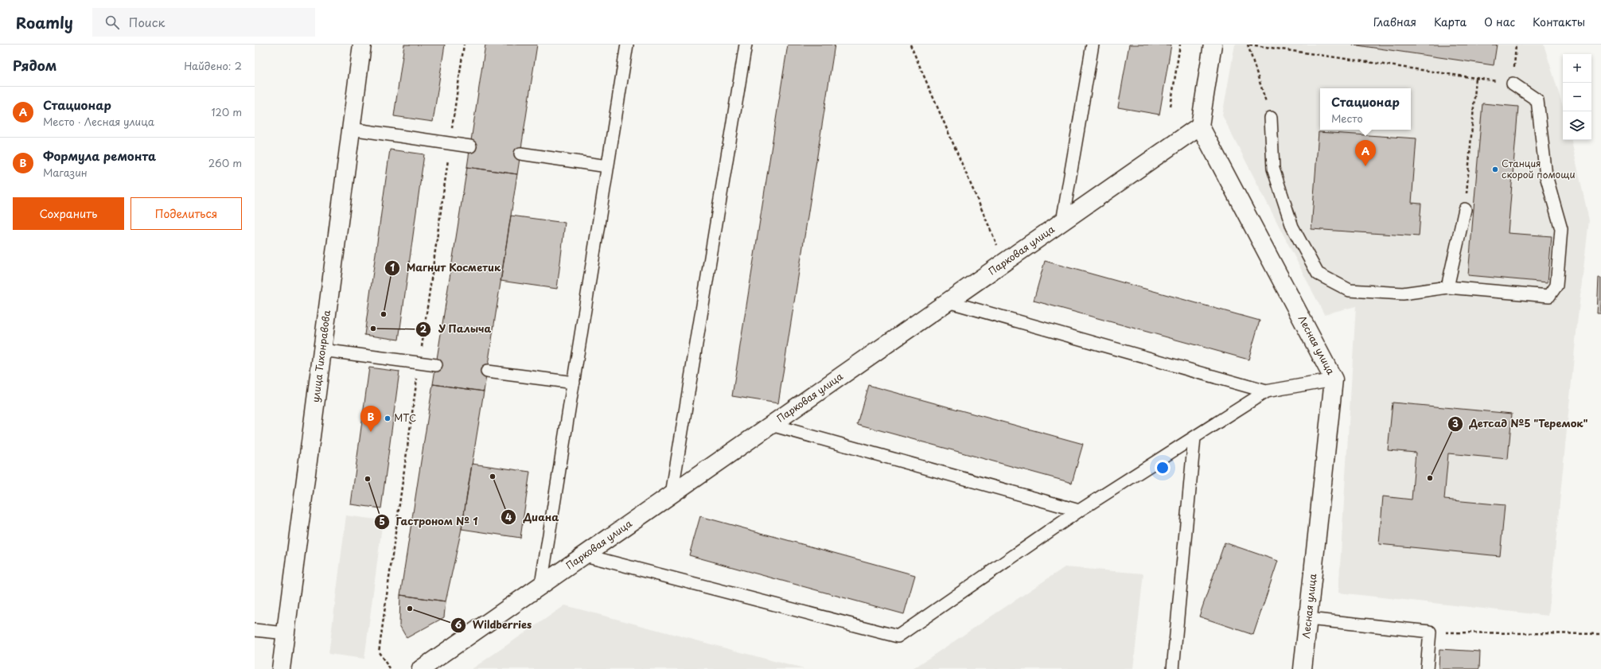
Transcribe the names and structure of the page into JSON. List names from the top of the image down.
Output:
{
  "streets": {
    "street": ["Парковая улица", "Лесная улица", "улица Тихонравова"]
  },
  "crossings": [
    ["Парковая улица", "Лесная улица"]
  ],
  "places": [
    "Станция скорой помощи",
    "Магнит Косметик",
    "У Палыча",
    "МТС",
    "Диана",
    "Детсад №5 \"Теремок\"",
    "Гастроном № 1",
    "Wildberries"
  ],
  "page": {
    "header": "Roamly",
    "search": "Поиск",
    "nav": [
      "Главная",
      "Карта",
      "О нас",
      "Контакты"
    ],
    "heading": ["Рядом", "Найдено: 2"],
    "map_buttons": ["+", "−"],
    "list": [
      {
        "mark": "A",
        "name": "Стационар",
        "note": "Место · Лесная улица",
        "value": "120 m"
      },
      {
        "mark": "B",
        "name": "Формула ремонта",
        "note": "Магазин",
        "value": "260 m"
      }
    ],
    "popup": ["Стационар", "Место"],
    "pins": ["A", "B"],
    "buttons": ["Сохранить", "Поделиться"]
  }
}
